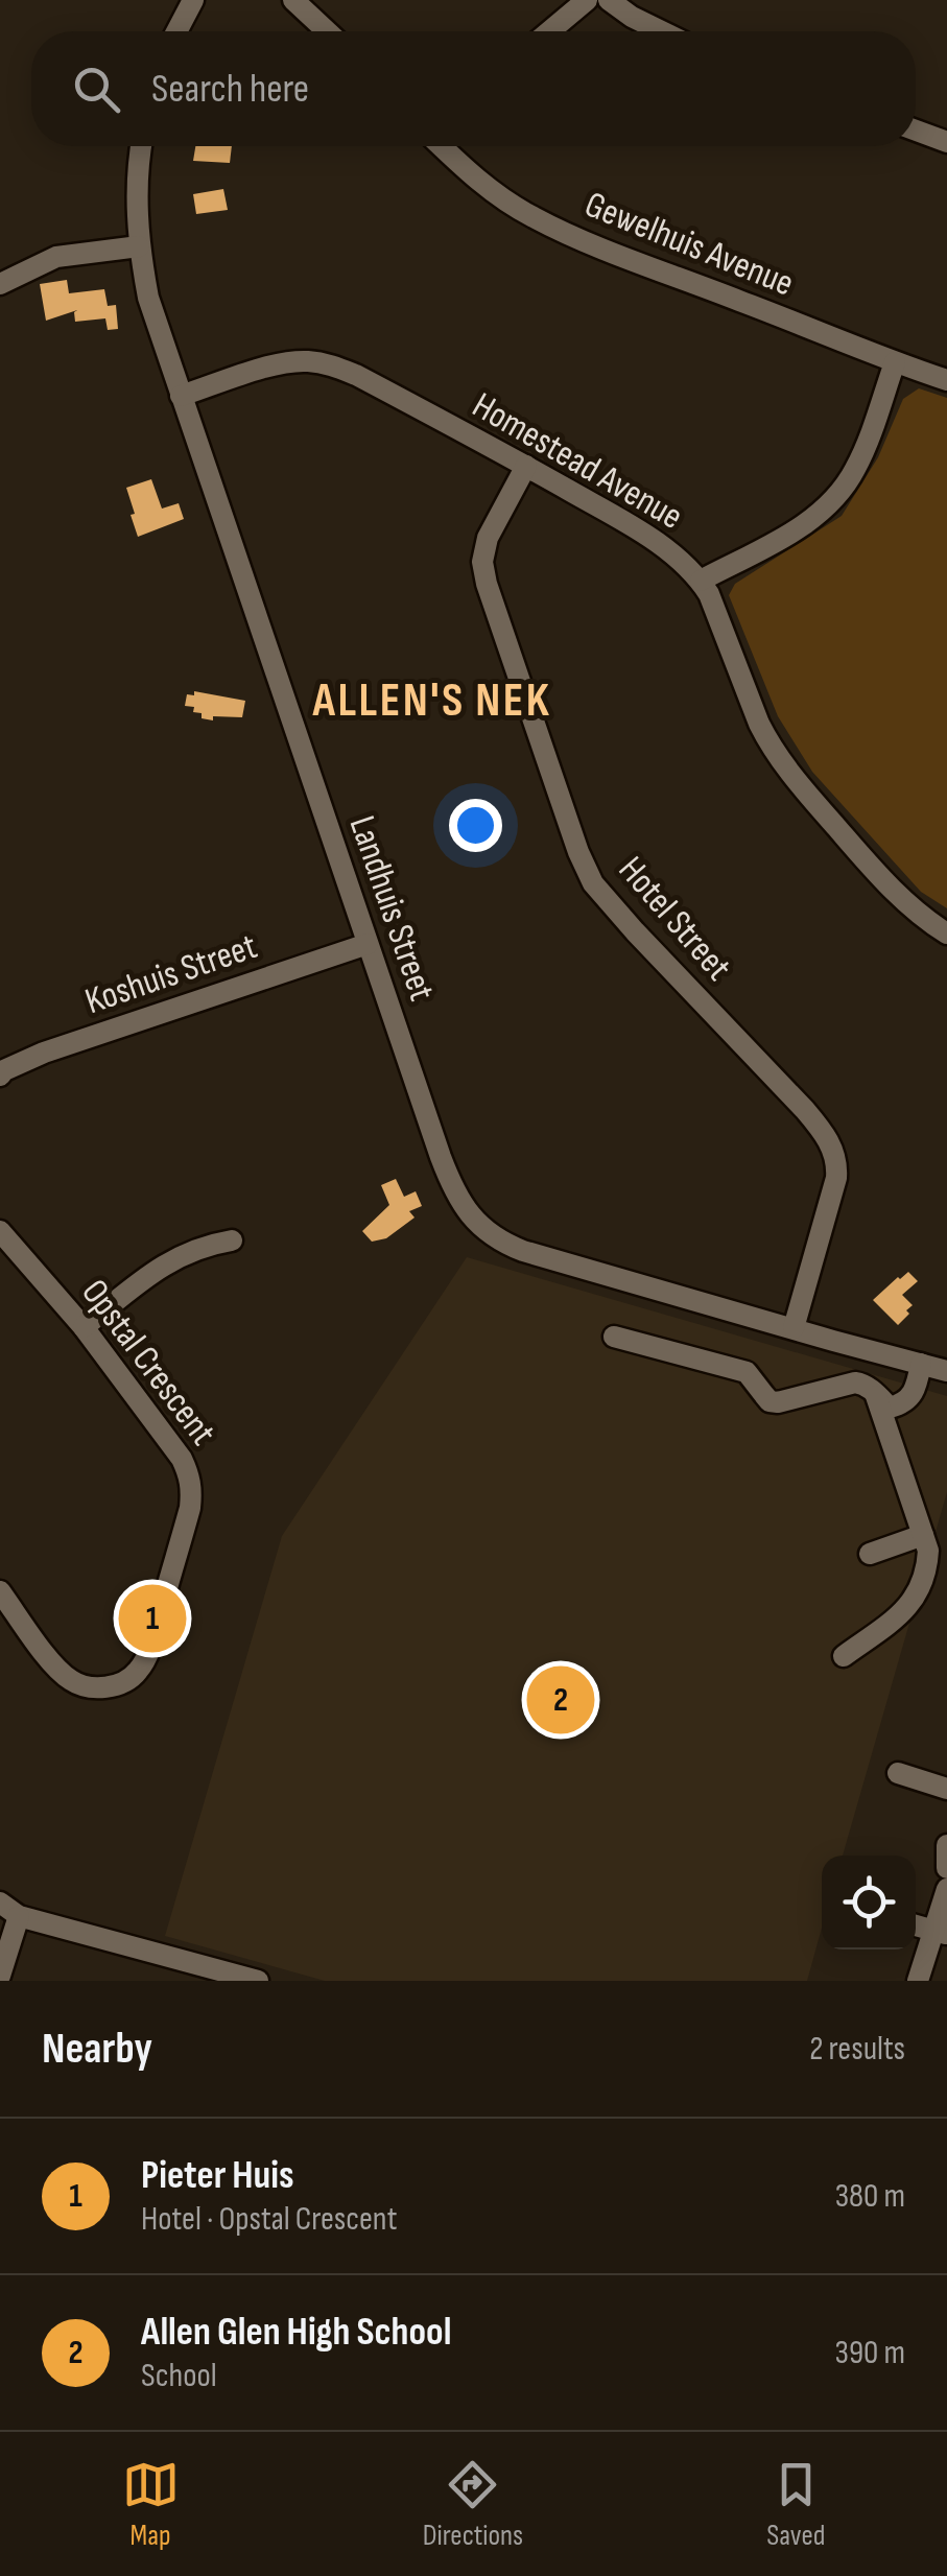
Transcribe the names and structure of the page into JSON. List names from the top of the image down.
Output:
{
  "streets": {
    "street": [
      "Gewelhuis Avenue",
      "Homestead Avenue",
      "Landhuis Street",
      "Hotel Street",
      "Koshuis Street",
      "Opstal Crescent"
    ]
  },
  "crossings": [
    ["Homestead Avenue", "Landhuis Street"],
    ["Homestead Avenue", "Hotel Street"],
    ["Landhuis Street", "Hotel Street"],
    ["Landhuis Street", "Koshuis Street"]
  ],
  "districts": ["ALLEN'S NEK"],
  "page": {
    "search": "Search here",
    "pins": ["1", "2"],
    "heading": ["Nearby", "2 results"],
    "list": [
      {
        "mark": "1",
        "name": "Pieter Huis",
        "note": "Hotel · Opstal Crescent",
        "value": "380 m"
      },
      {
        "mark": "2",
        "name": "Allen Glen High School",
        "note": "School",
        "value": "390 m"
      }
    ],
    "nav": ["Map", "Directions", "Saved"]
  }
}
